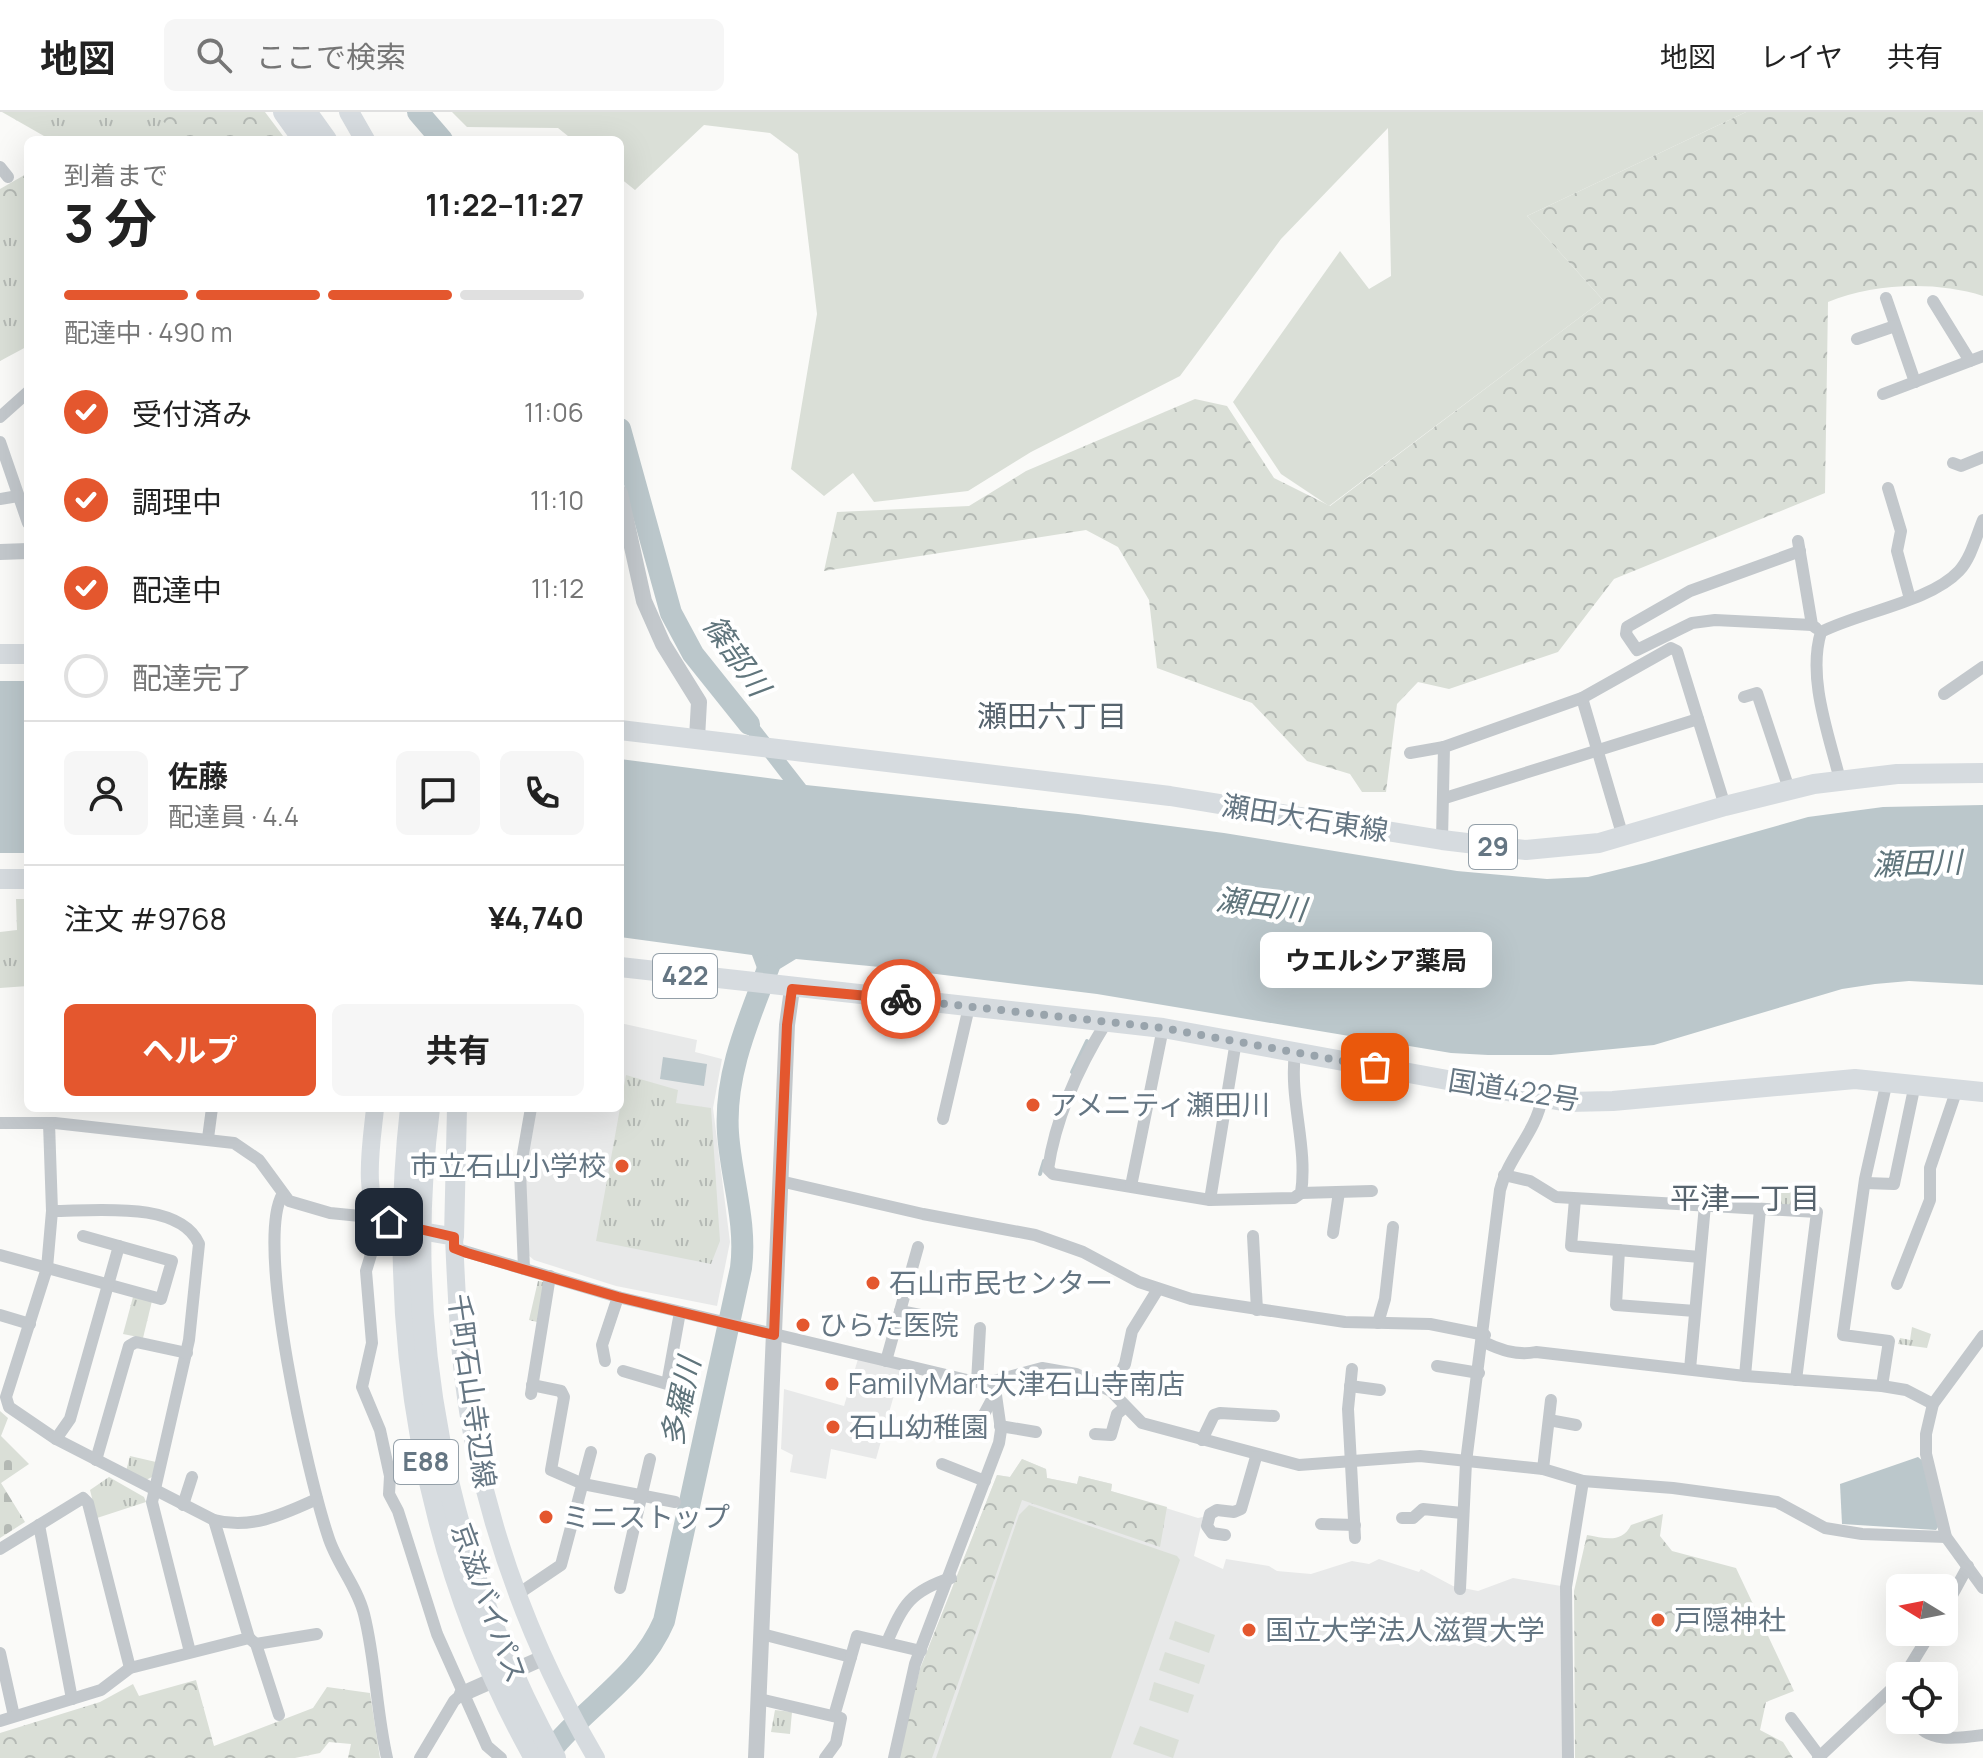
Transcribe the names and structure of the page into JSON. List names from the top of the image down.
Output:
{
  "streets": {
    "highway": ["E88", "京滋バイパス"],
    "main road": [
      "瀬田大石東線",
      "29",
      "422",
      "国道422号",
      "千町石山寺辺線"
    ]
  },
  "districts": ["瀬田六丁目", "平津一丁目"],
  "water": ["篠部川", "瀬田川", "多羅川"],
  "places": [
    "ウエルシア薬局",
    "アメニティ瀬田川",
    "市立石山小学校",
    "石山市民センター",
    "ひらた医院",
    "FamilyMart大津石山寺南店",
    "石山幼稚園",
    "ミニストップ",
    "戸隠神社",
    "国立大学法人滋賀大学"
  ],
  "north": "left",
  "page": {
    "header": "地図",
    "search": "ここで検索",
    "nav": ["地図", "レイヤ", "共有"],
    "heading": ["3 分", "到着まで", "11:22–11:27"],
    "panel": [
      "佐藤",
      "配達員 · 4.4",
      "注文 #9768",
      "¥4,740"
    ],
    "bar": "配達中 · 490 m",
    "list": [
      ["受付済み", "11:06"],
      ["調理中", "11:10"],
      ["配達中", "11:12"],
      "配達完了"
    ],
    "bubble": "ウエルシア薬局",
    "buttons": ["ヘルプ", "共有"]
  }
}
